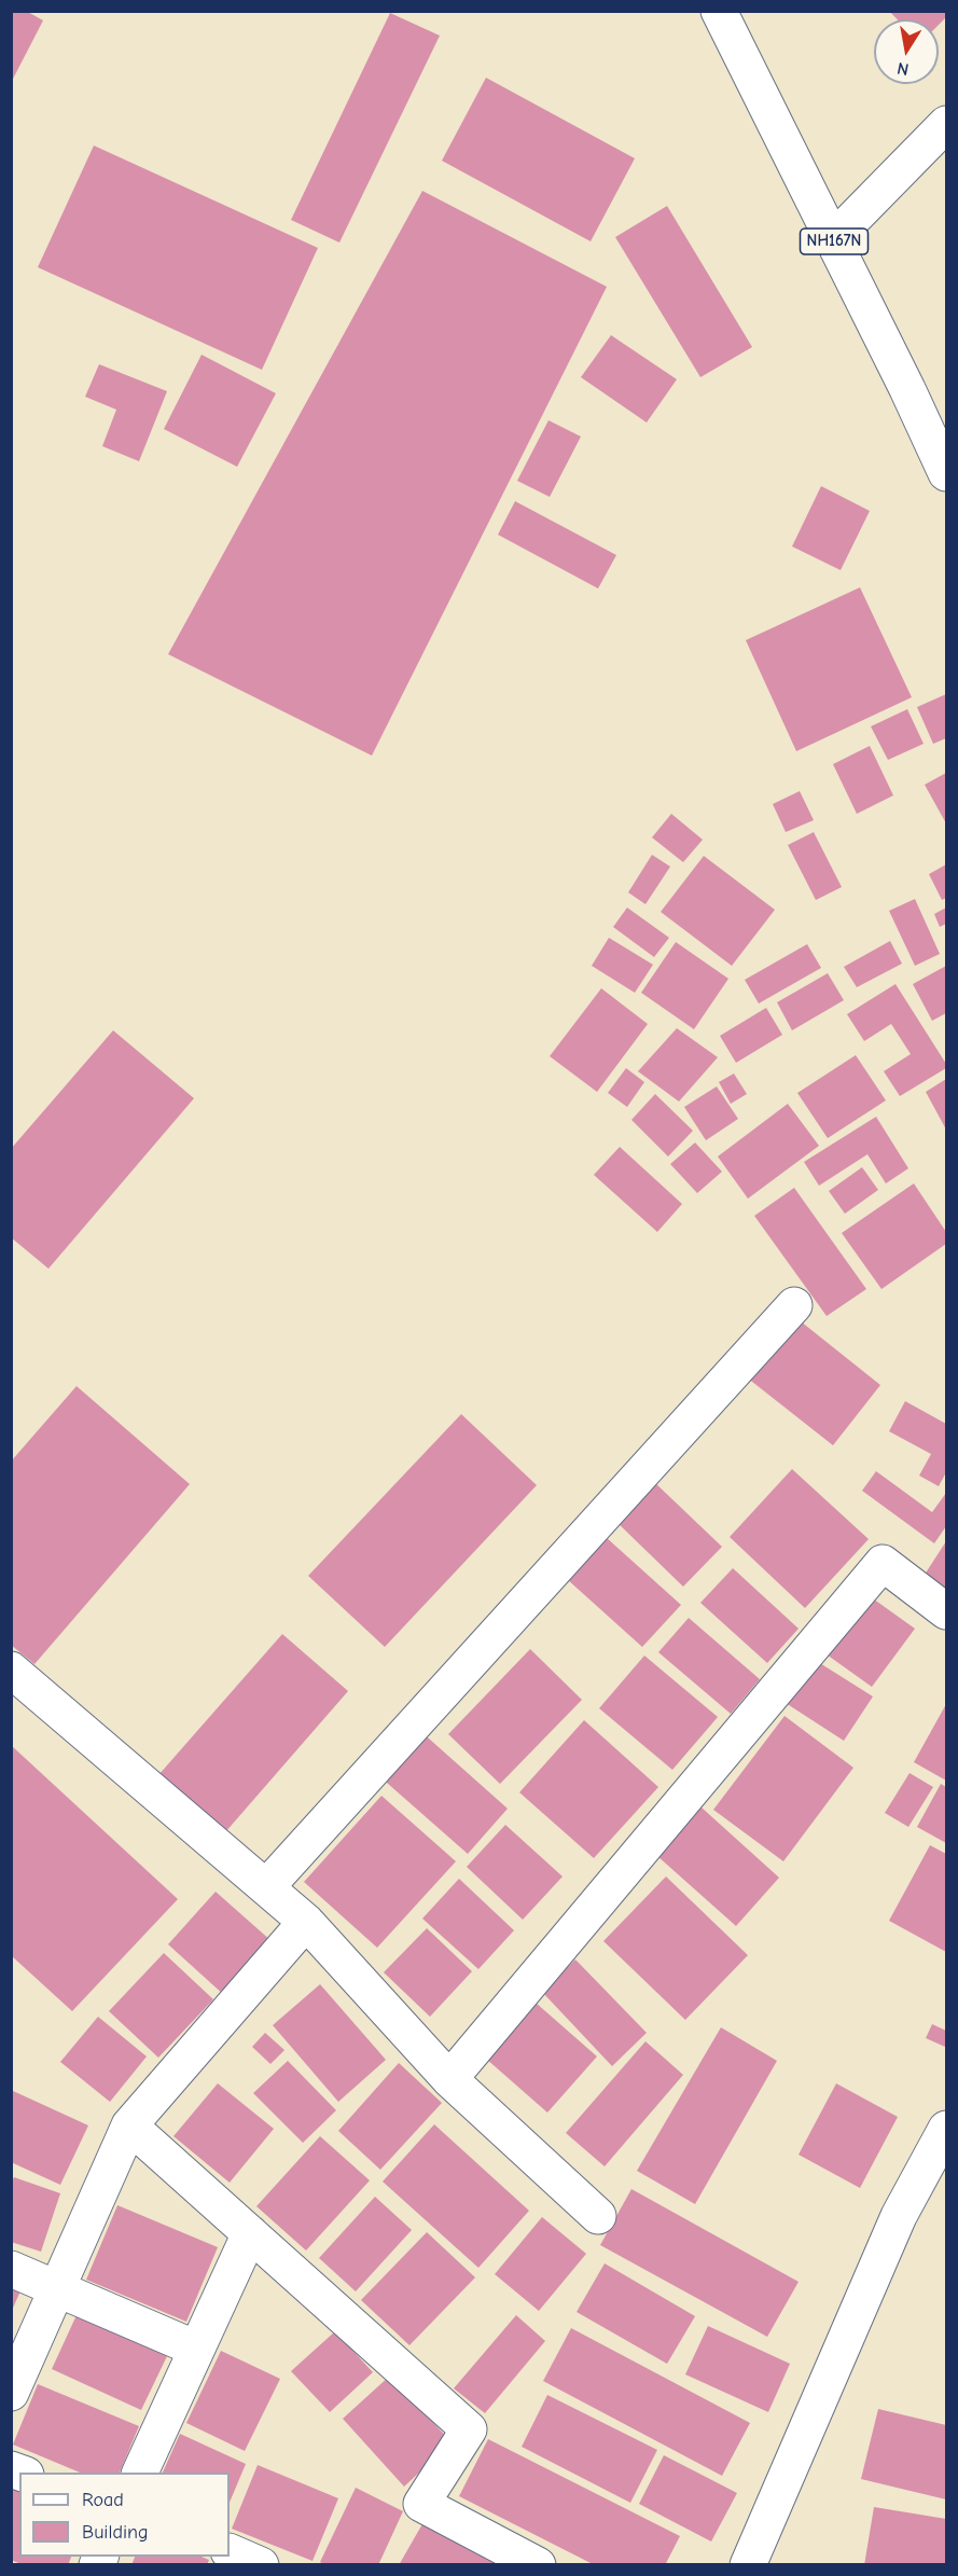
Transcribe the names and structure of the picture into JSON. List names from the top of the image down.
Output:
{
  "streets": {
    "main road": ["NH167N"]
  },
  "legend": ["Road", "Building"],
  "north": "bottom"
}
